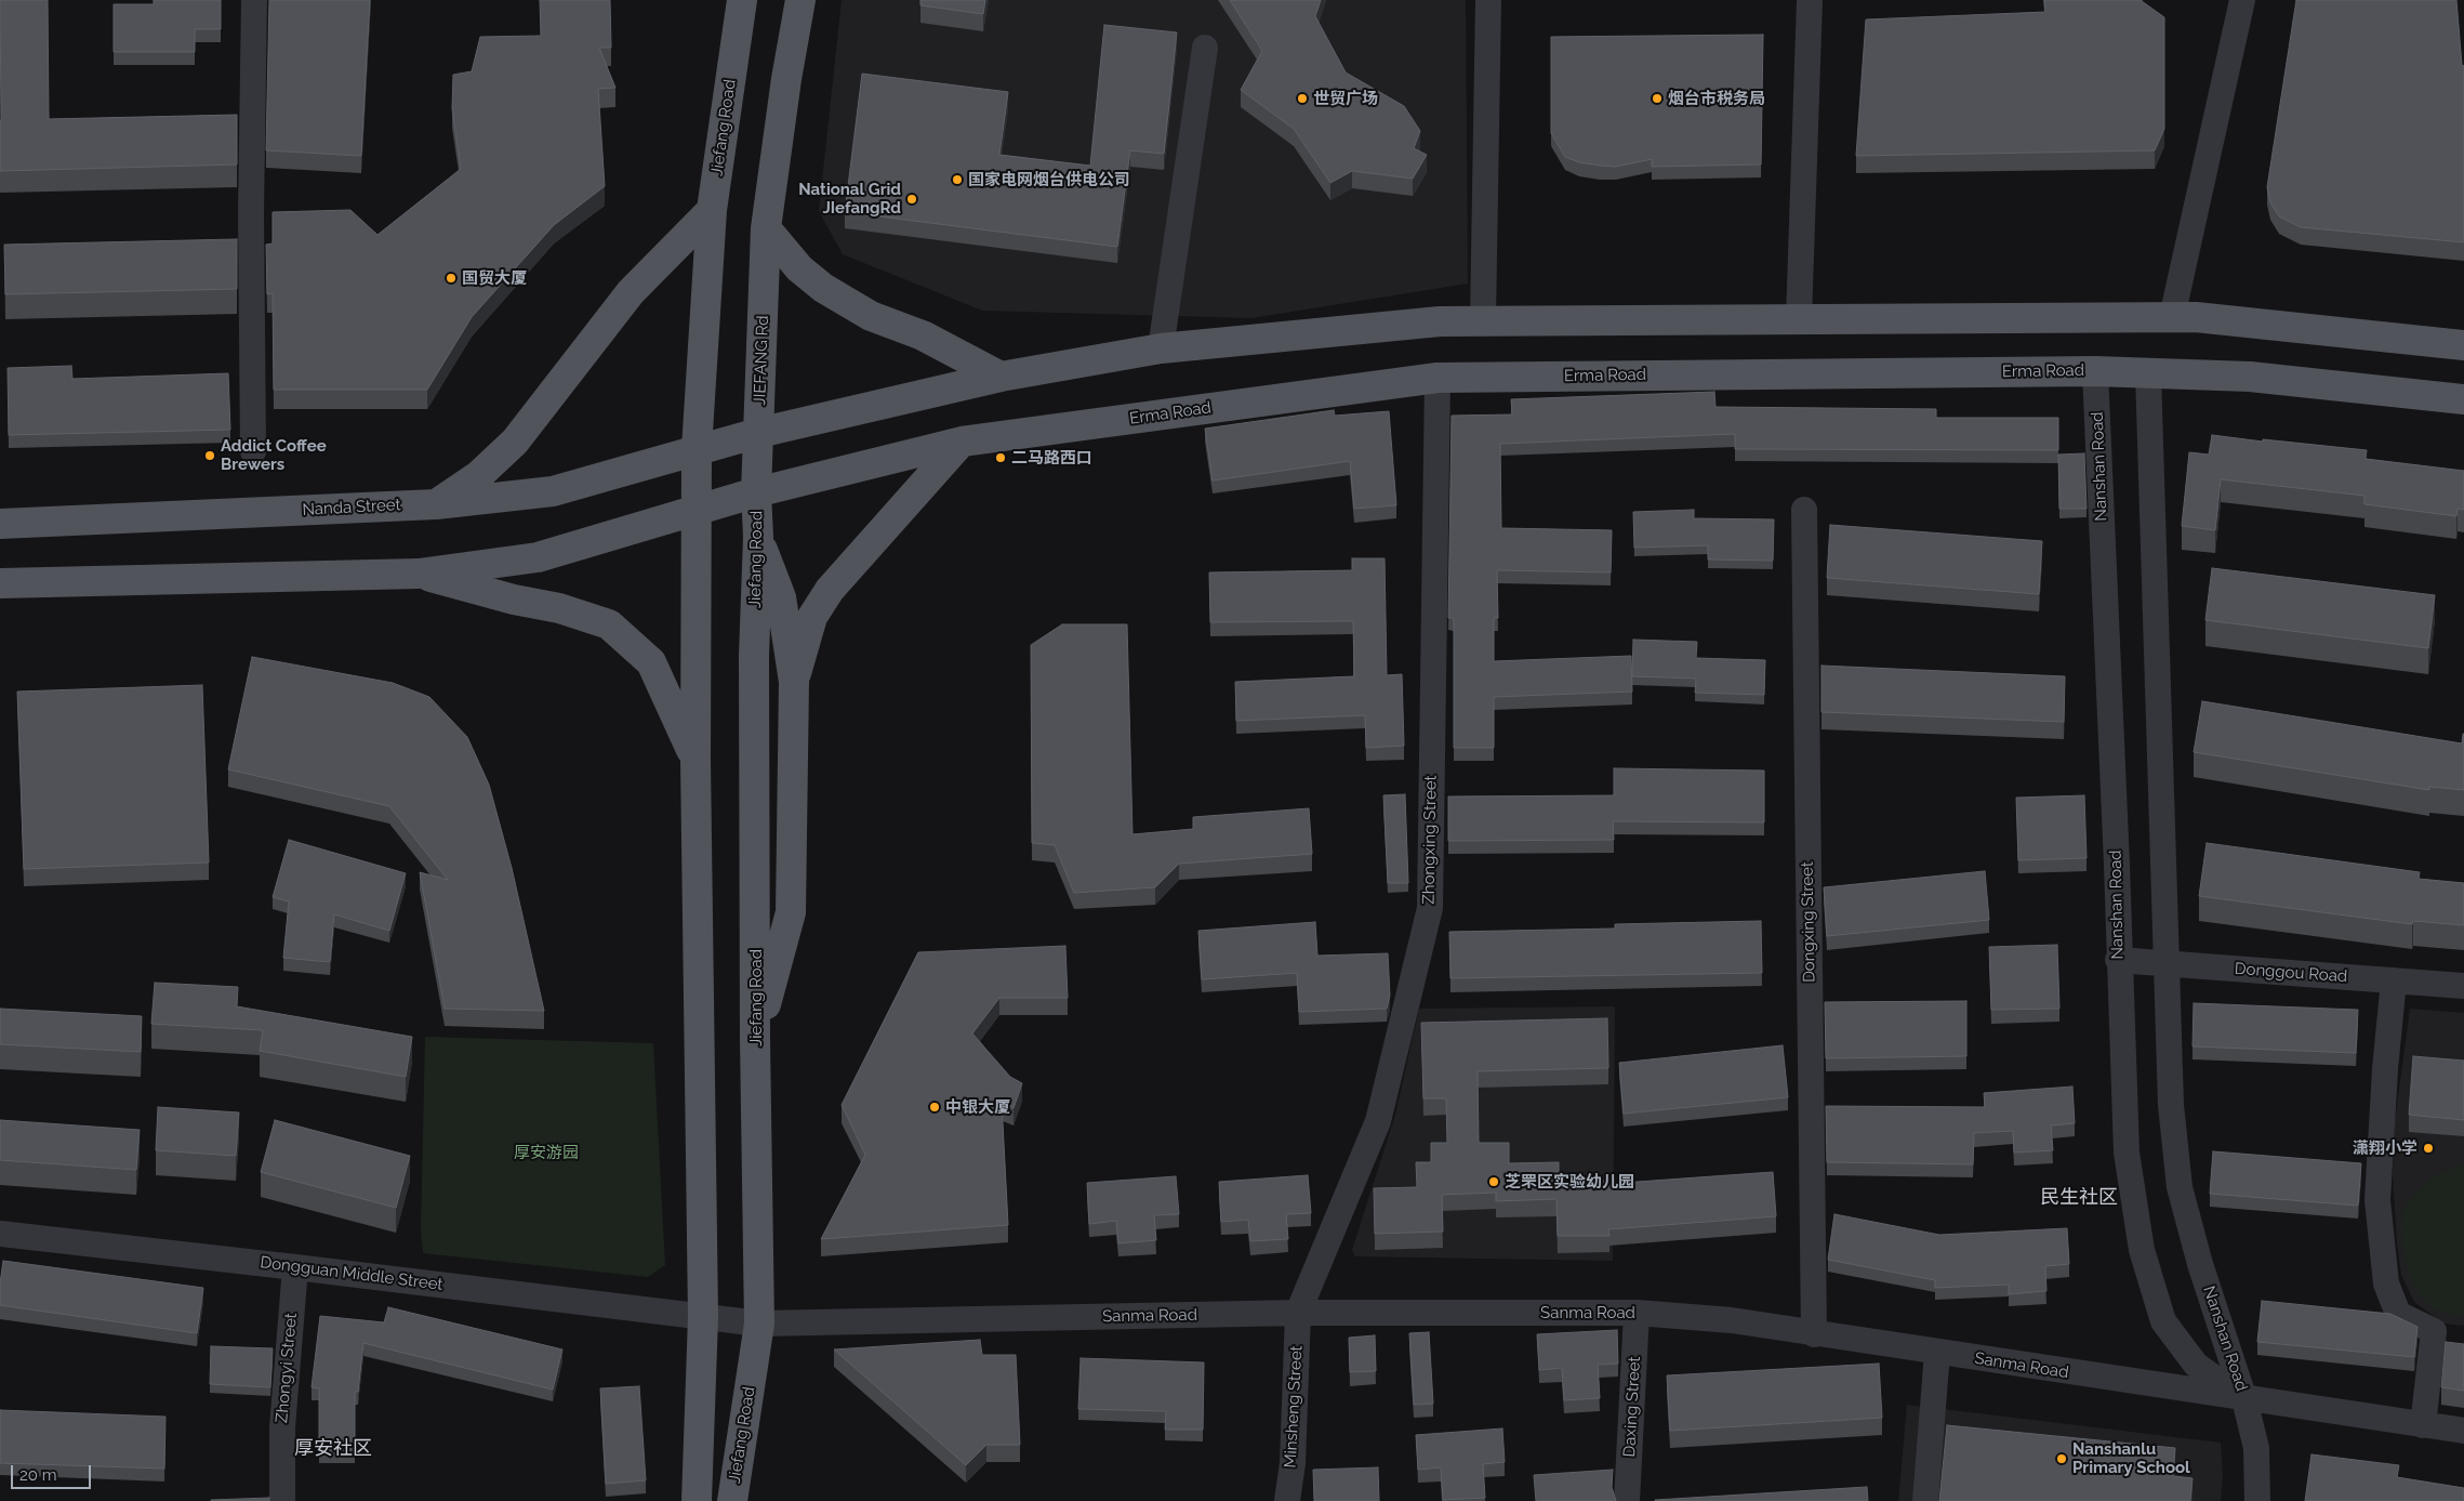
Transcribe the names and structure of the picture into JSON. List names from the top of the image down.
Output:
{
  "streets": {
    "main road": [
      "Jiefang Road",
      "JIEFANG Rd",
      "Erma Road",
      "Nanda Street"
    ],
    "street": [
      "Nanshan Road",
      "Zhongxing Street",
      "Dongxing Street",
      "Donggou Road",
      "Dongguan Middle Street",
      "Sanma Road",
      "Zhongyi Street",
      "Minsheng Street",
      "Daxing Street"
    ]
  },
  "crossings": [
    ["Jiefang Road", "JIEFANG Rd"],
    ["Jiefang Road", "Erma Road"],
    ["Jiefang Road", "Nanda Street"],
    ["Jiefang Road", "Sanma Road"],
    ["JIEFANG Rd", "Erma Road"],
    ["JIEFANG Rd", "Nanda Street"],
    ["Erma Road", "Nanshan Road"],
    ["Erma Road", "Zhongxing Street"],
    ["Nanshan Road", "Donggou Road"],
    ["Nanshan Road", "Sanma Road"],
    ["Zhongxing Street", "Sanma Road"],
    ["Zhongxing Street", "Minsheng Street"],
    ["Dongxing Street", "Sanma Road"],
    ["Dongguan Middle Street", "Sanma Road"],
    ["Dongguan Middle Street", "Zhongyi Street"],
    ["Sanma Road", "Minsheng Street"],
    ["Sanma Road", "Daxing Street"]
  ],
  "districts": ["民生社区", "厚安社区"],
  "parks": ["厚安游园"],
  "places": [
    "世贸广场",
    "烟台市税务局",
    "国家电网烟台供电公司",
    "National Grid JIefangRd",
    "国贸大厦",
    "Addict Coffee Brewers",
    "二马路西口",
    "中银大厦",
    "潇翔小学",
    "芝罘区实验幼儿园",
    "Nanshanlu Primary School"
  ],
  "scale_bar": "20 m"
}
